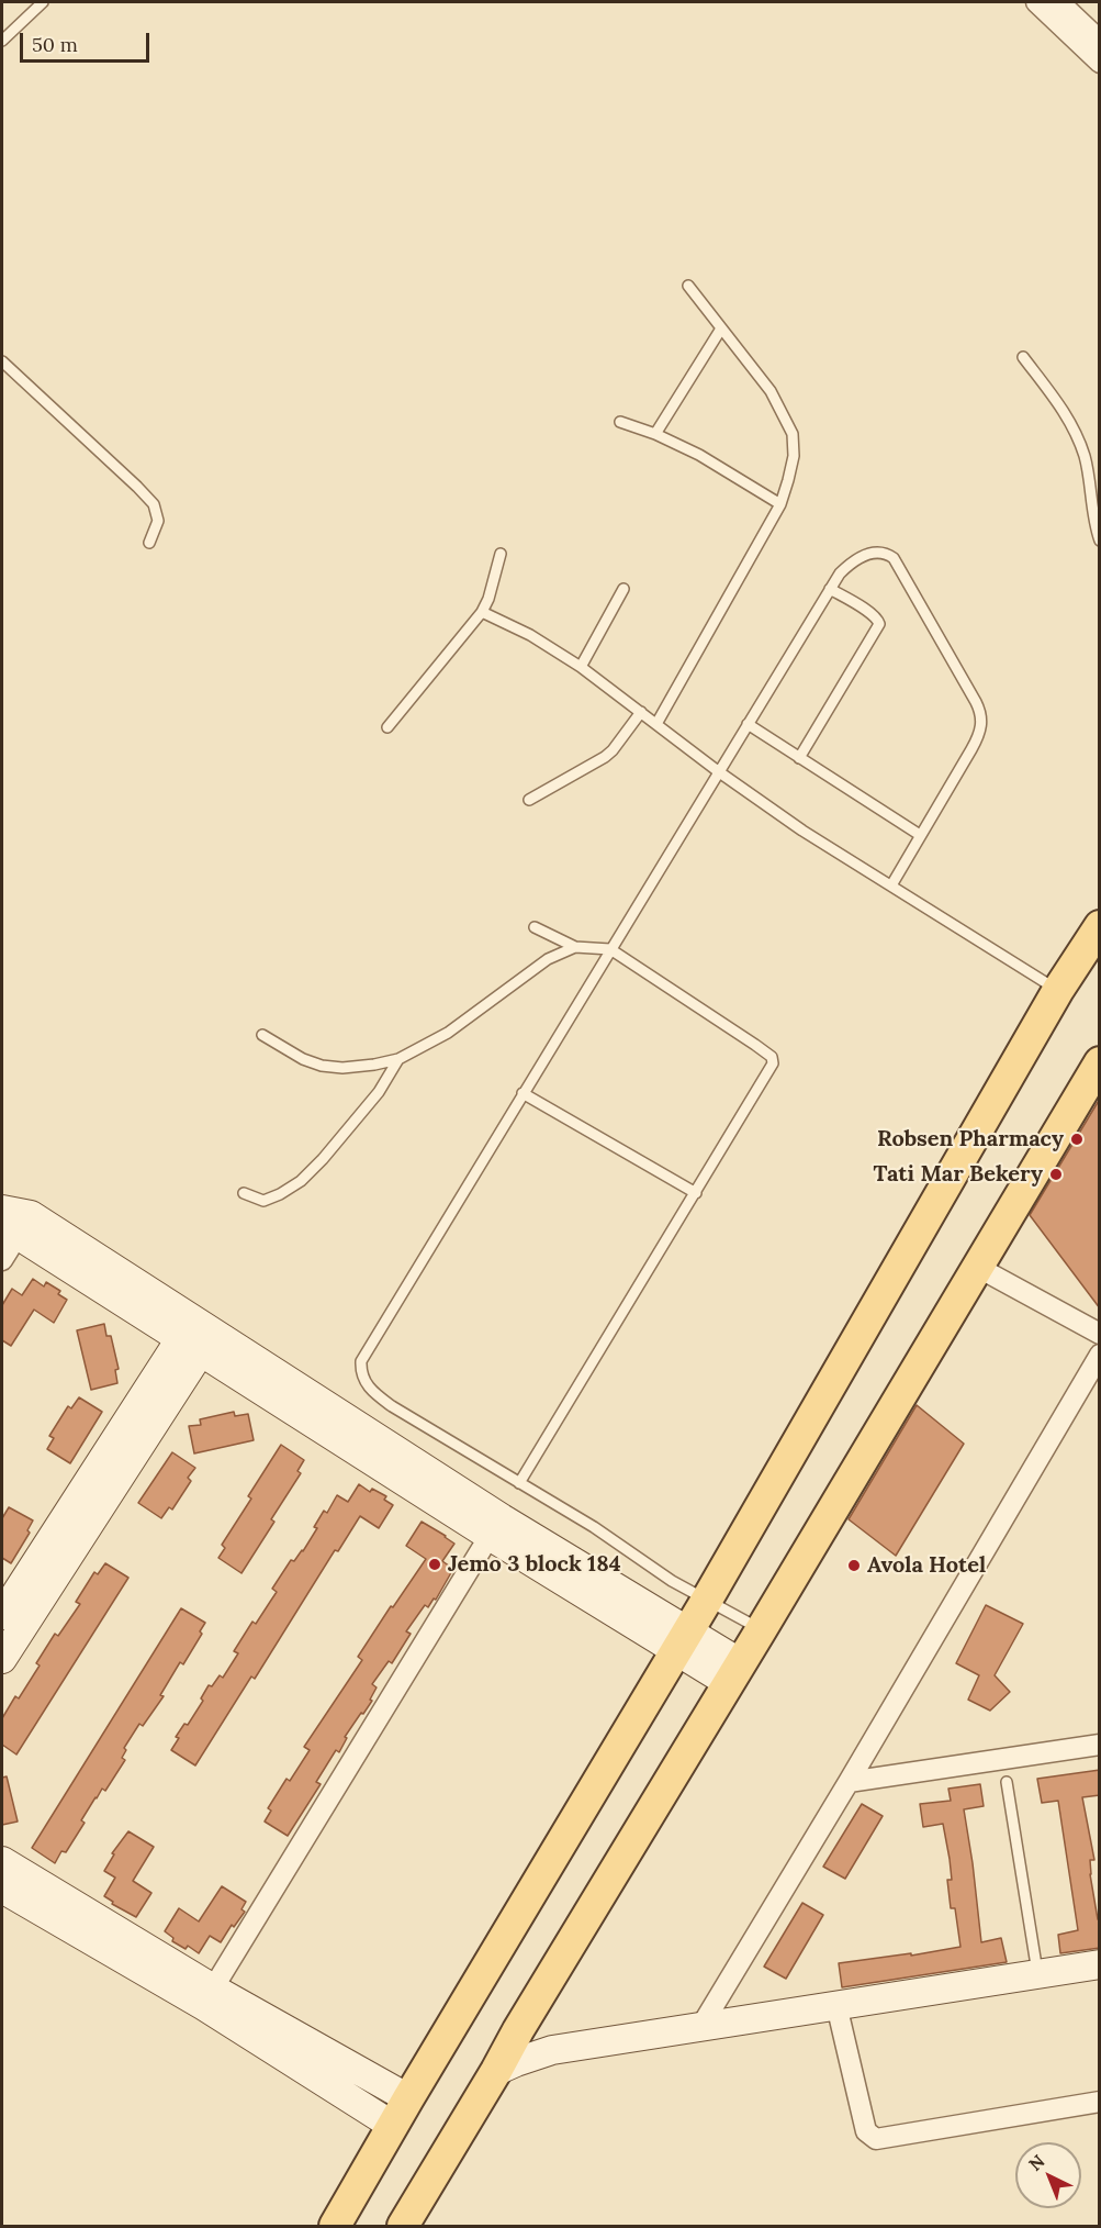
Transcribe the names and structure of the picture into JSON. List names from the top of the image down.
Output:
{
  "places": [
    "Robsen Pharmacy",
    "Tati Mar Bekery",
    "Jemo 3 block 184",
    "Avola Hotel"
  ],
  "scale_bar": "50 m",
  "north": "top left"
}
